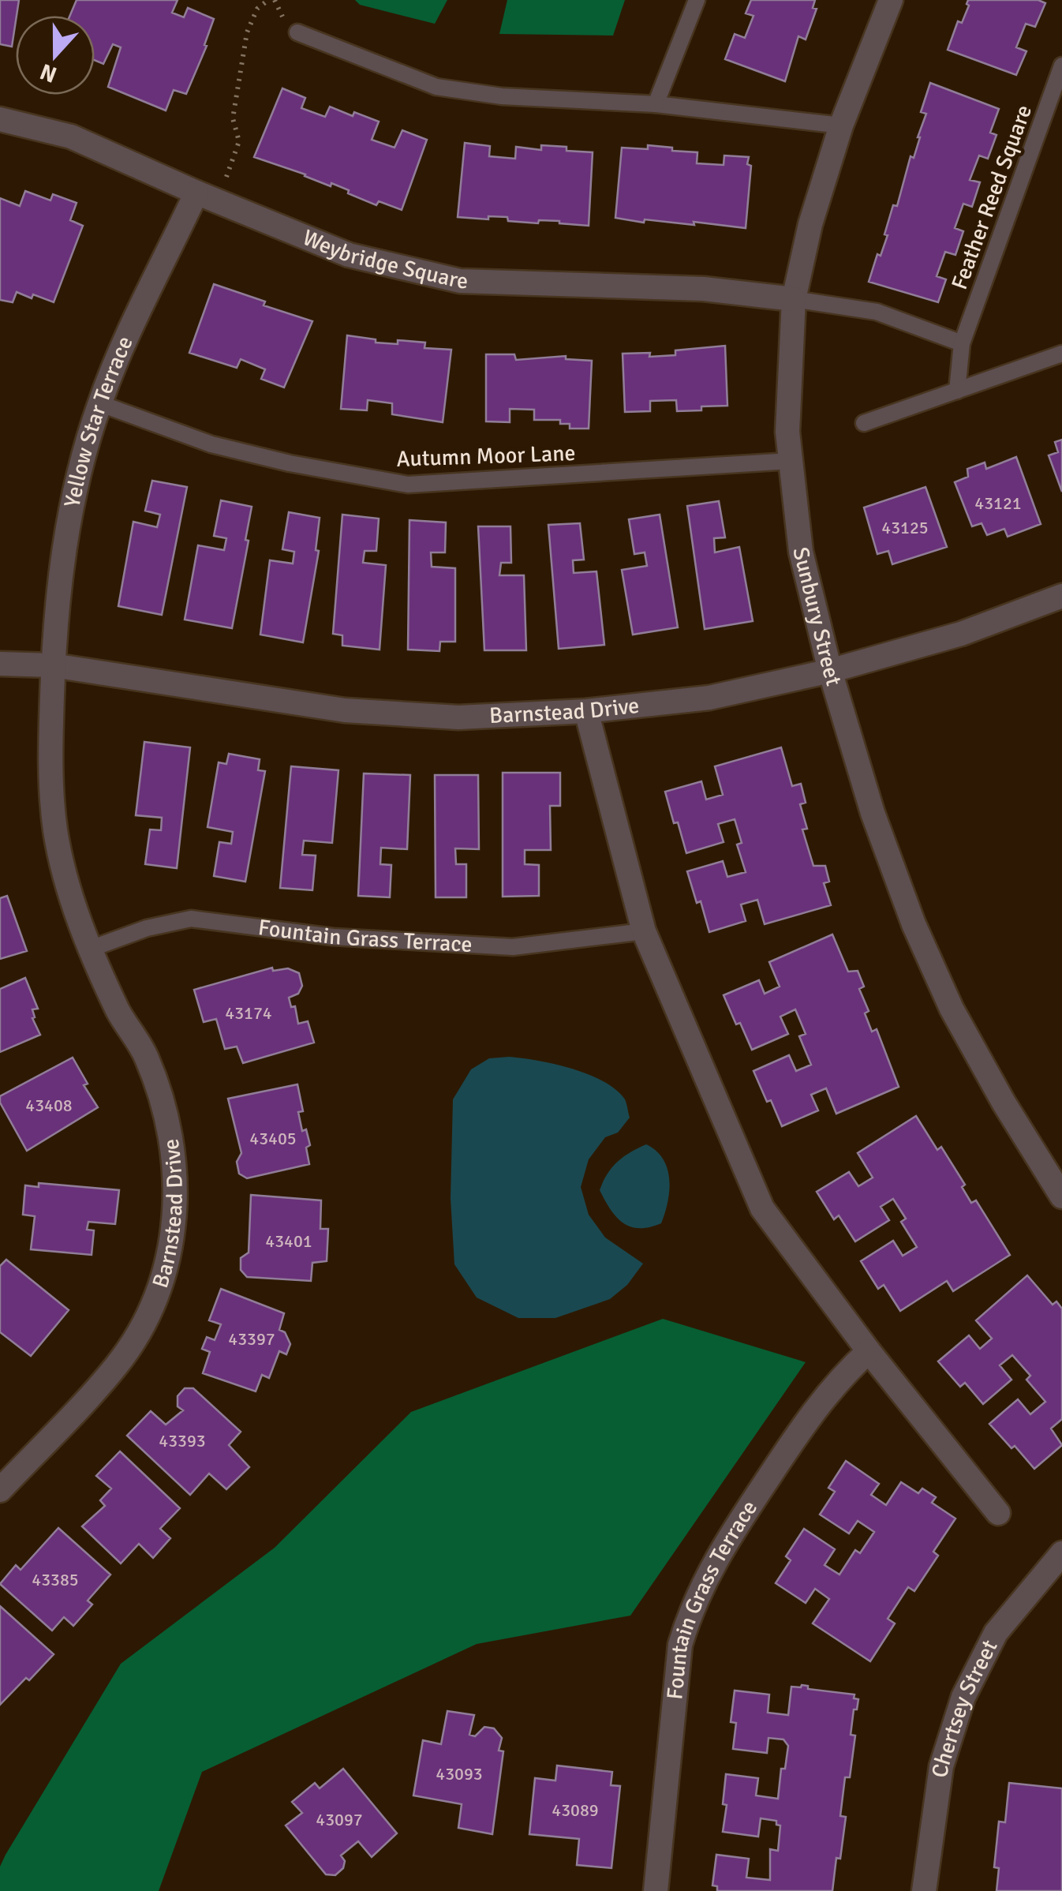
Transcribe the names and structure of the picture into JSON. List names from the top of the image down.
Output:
{
  "streets": {
    "street": [
      "Weybridge Square",
      "Yellow Star Terrace",
      "Sunbury Street",
      "Barnstead Drive",
      "Fountain Grass Terrace",
      "Chertsey Street"
    ],
    "lane": ["Feather Reed Square", "Autumn Moor Lane"]
  },
  "crossings": [
    ["Weybridge Square", "Yellow Star Terrace"],
    ["Weybridge Square", "Sunbury Street"],
    ["Yellow Star Terrace", "Autumn Moor Lane"],
    ["Yellow Star Terrace", "Barnstead Drive"],
    ["Autumn Moor Lane", "Sunbury Street"],
    ["Sunbury Street", "Barnstead Drive"],
    ["Barnstead Drive", "Fountain Grass Terrace"]
  ],
  "house_numbers": [
    "43121",
    "43125",
    "43174",
    "43408",
    "43405",
    "43401",
    "43397",
    "43393",
    "43385",
    "43093",
    "43089",
    "43097"
  ],
  "north": "bottom"
}
